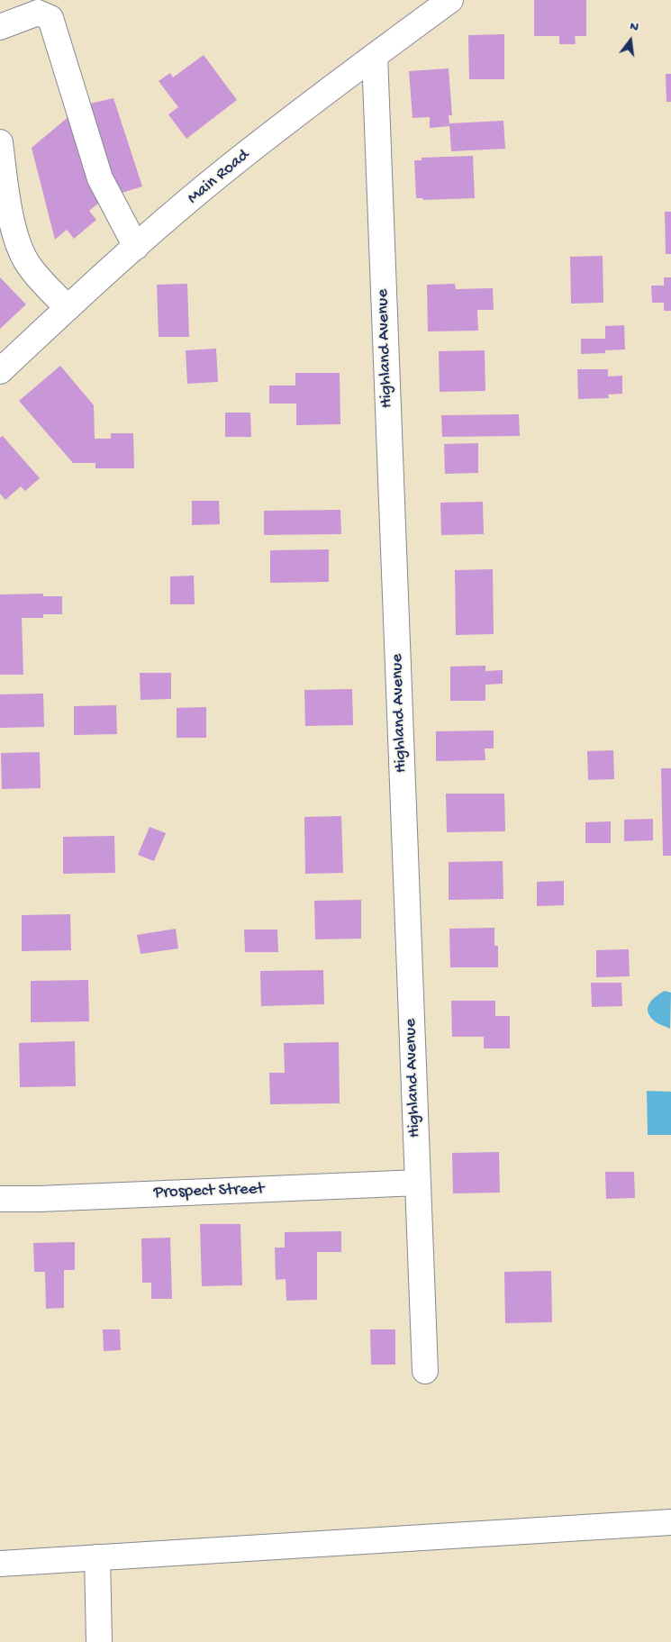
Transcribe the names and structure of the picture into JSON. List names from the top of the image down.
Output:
{
  "streets": {
    "main road": ["Main Road", "Highland Avenue", "Prospect Street"]
  },
  "crossings": [
    ["Main Road", "Highland Avenue"],
    ["Highland Avenue", "Prospect Street"]
  ],
  "north": "top"
}
